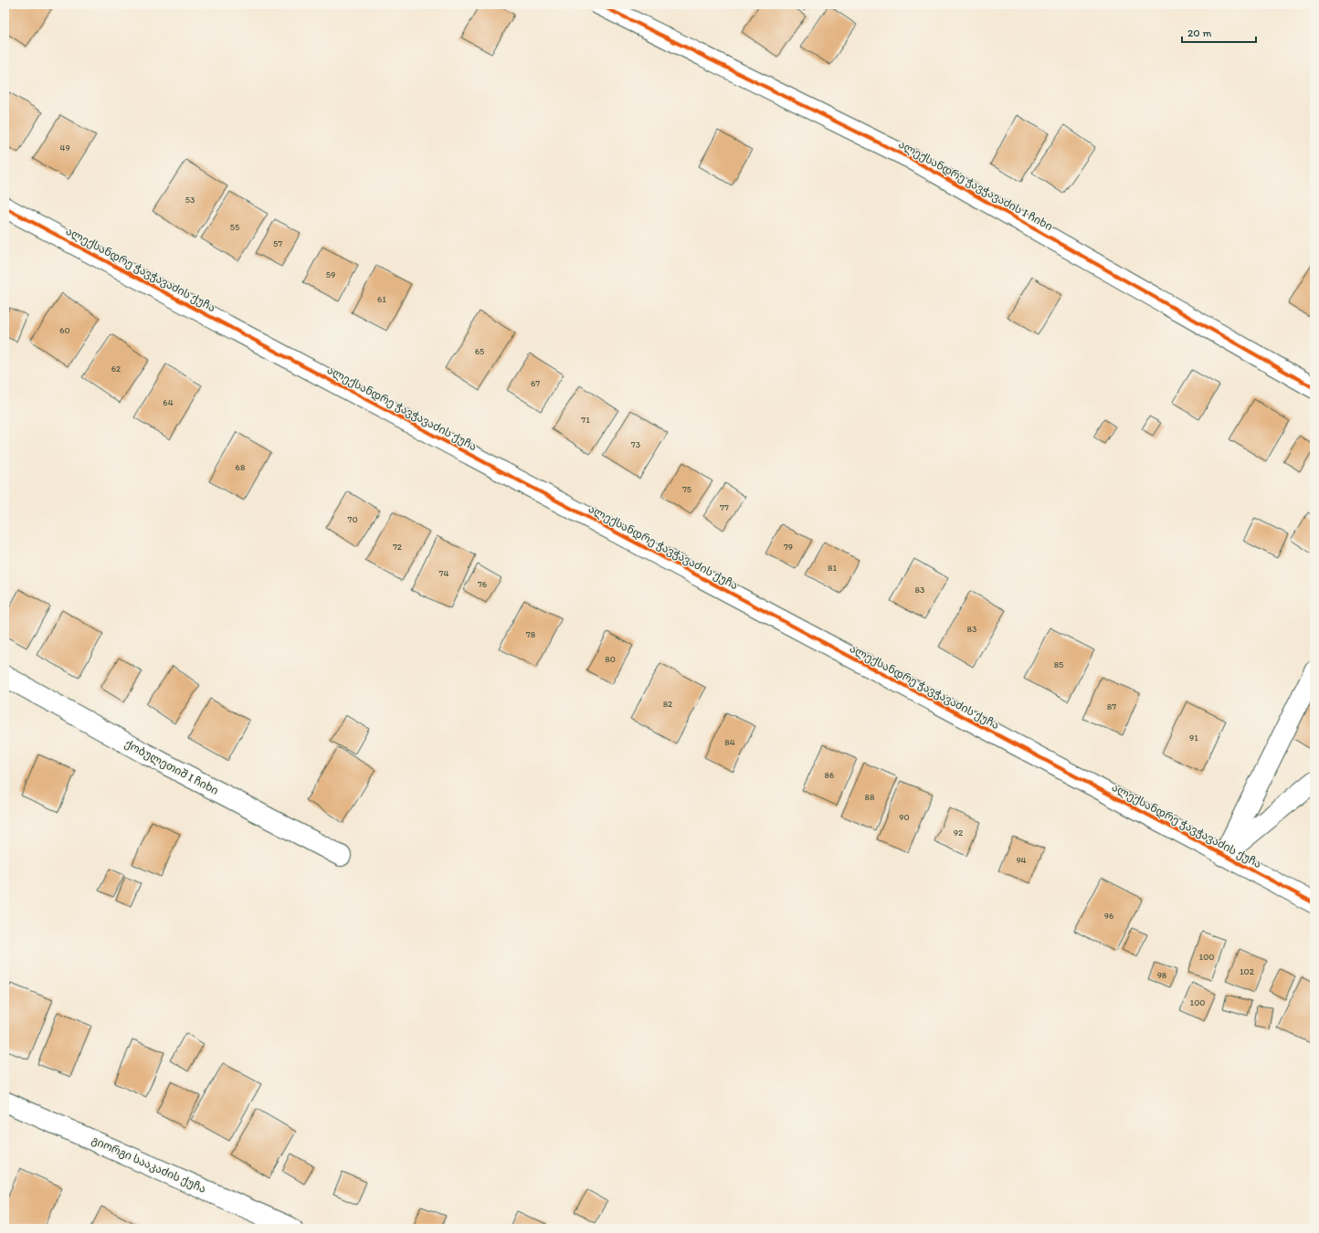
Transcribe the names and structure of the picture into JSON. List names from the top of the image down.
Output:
{
  "streets": {
    "street": [
      "ალექსანდრე ჭავჭავაძის I ჩიხი",
      "ალექსანდრე ჭავჭავაძის ქუჩა",
      "ქობულეთიშ I ჩიხი",
      "გიორგი სააკაძის ქუჩა"
    ]
  },
  "house_numbers": [
    "49",
    "53",
    "55",
    "57",
    "59",
    "61",
    "60",
    "65",
    "62",
    "67",
    "64",
    "71",
    "73",
    "68",
    "75",
    "77",
    "70",
    "72",
    "79",
    "81",
    "74",
    "76",
    "83",
    "83",
    "78",
    "80",
    "85",
    "82",
    "87",
    "91",
    "84",
    "86",
    "88",
    "90",
    "92",
    "94",
    "96",
    "100",
    "102",
    "98",
    "100"
  ],
  "scale_bar": "20 m"
}
